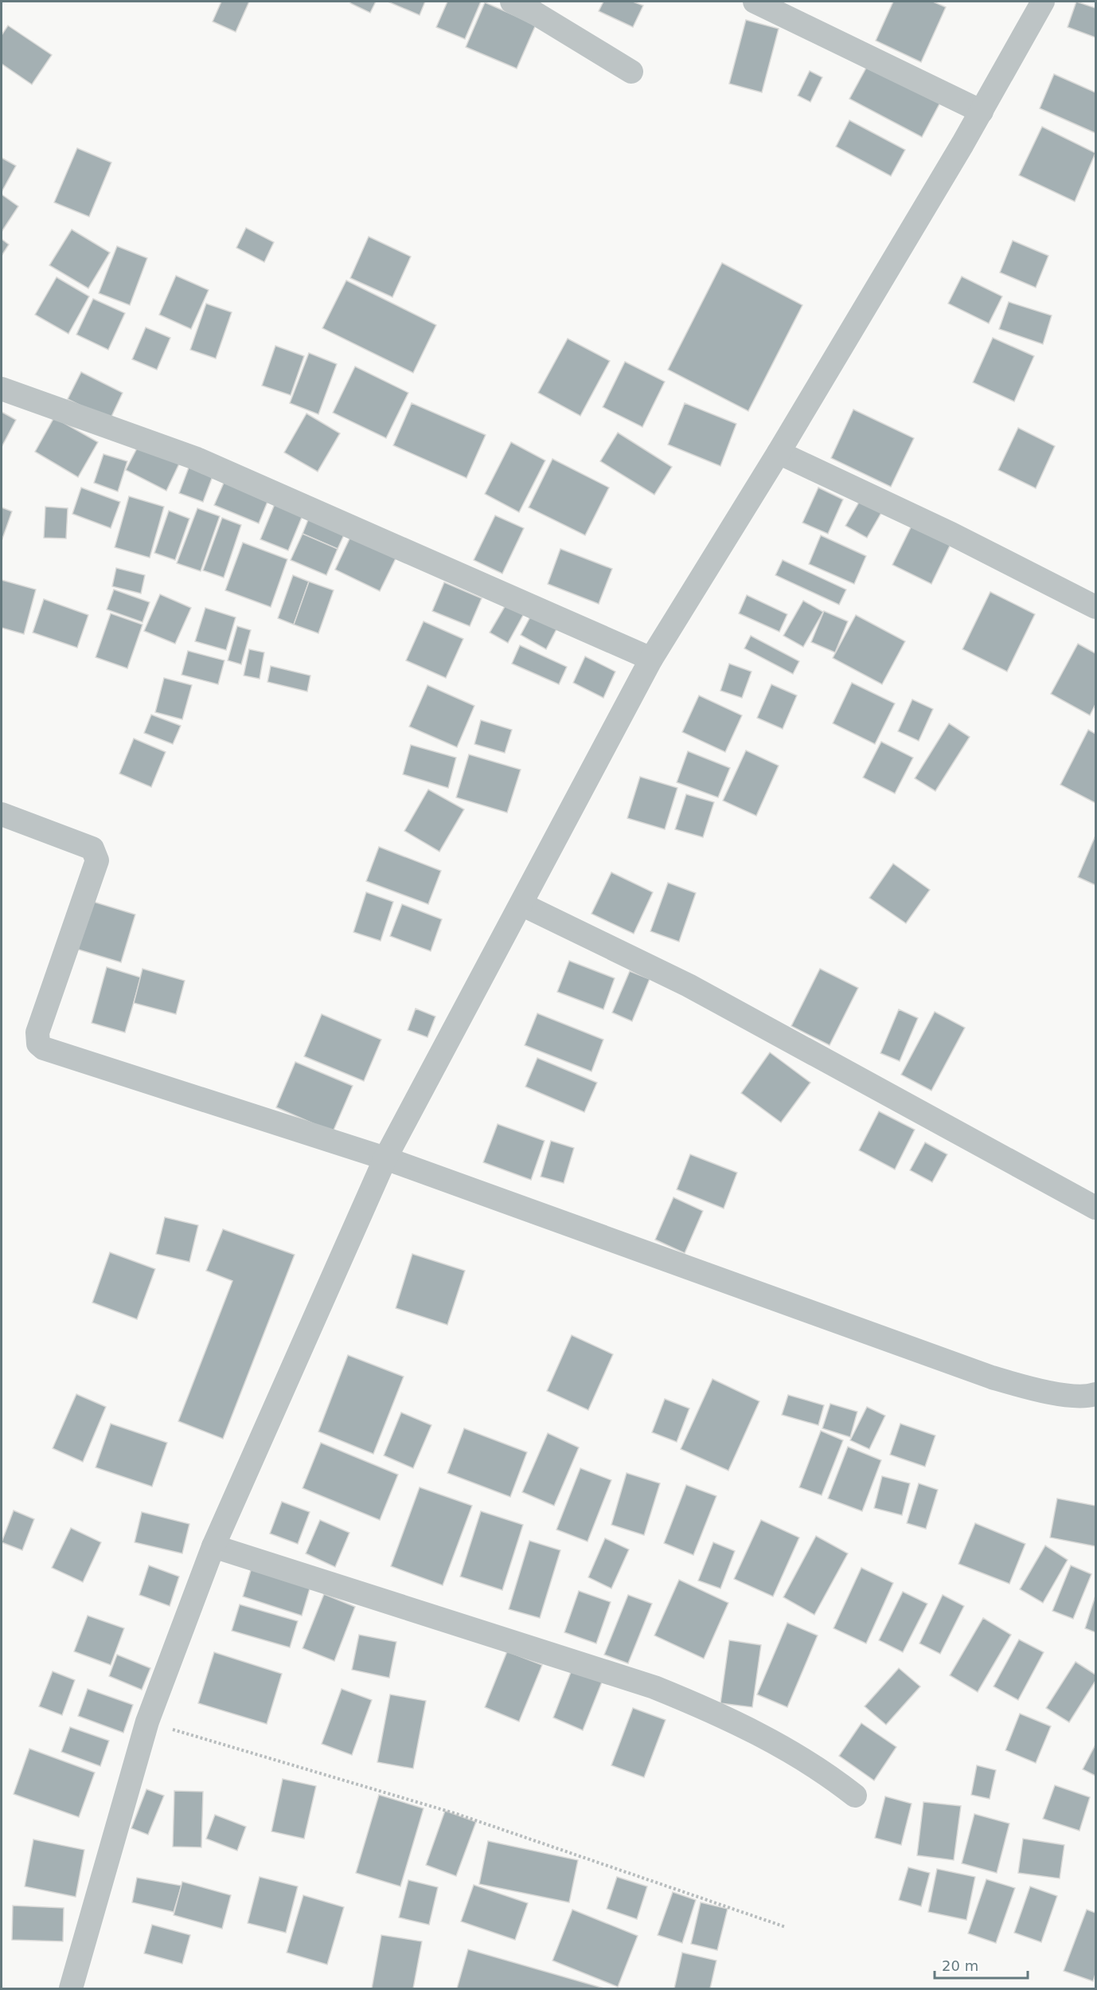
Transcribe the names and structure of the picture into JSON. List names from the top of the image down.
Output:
{
  "scale_bar": "20 m"
}
